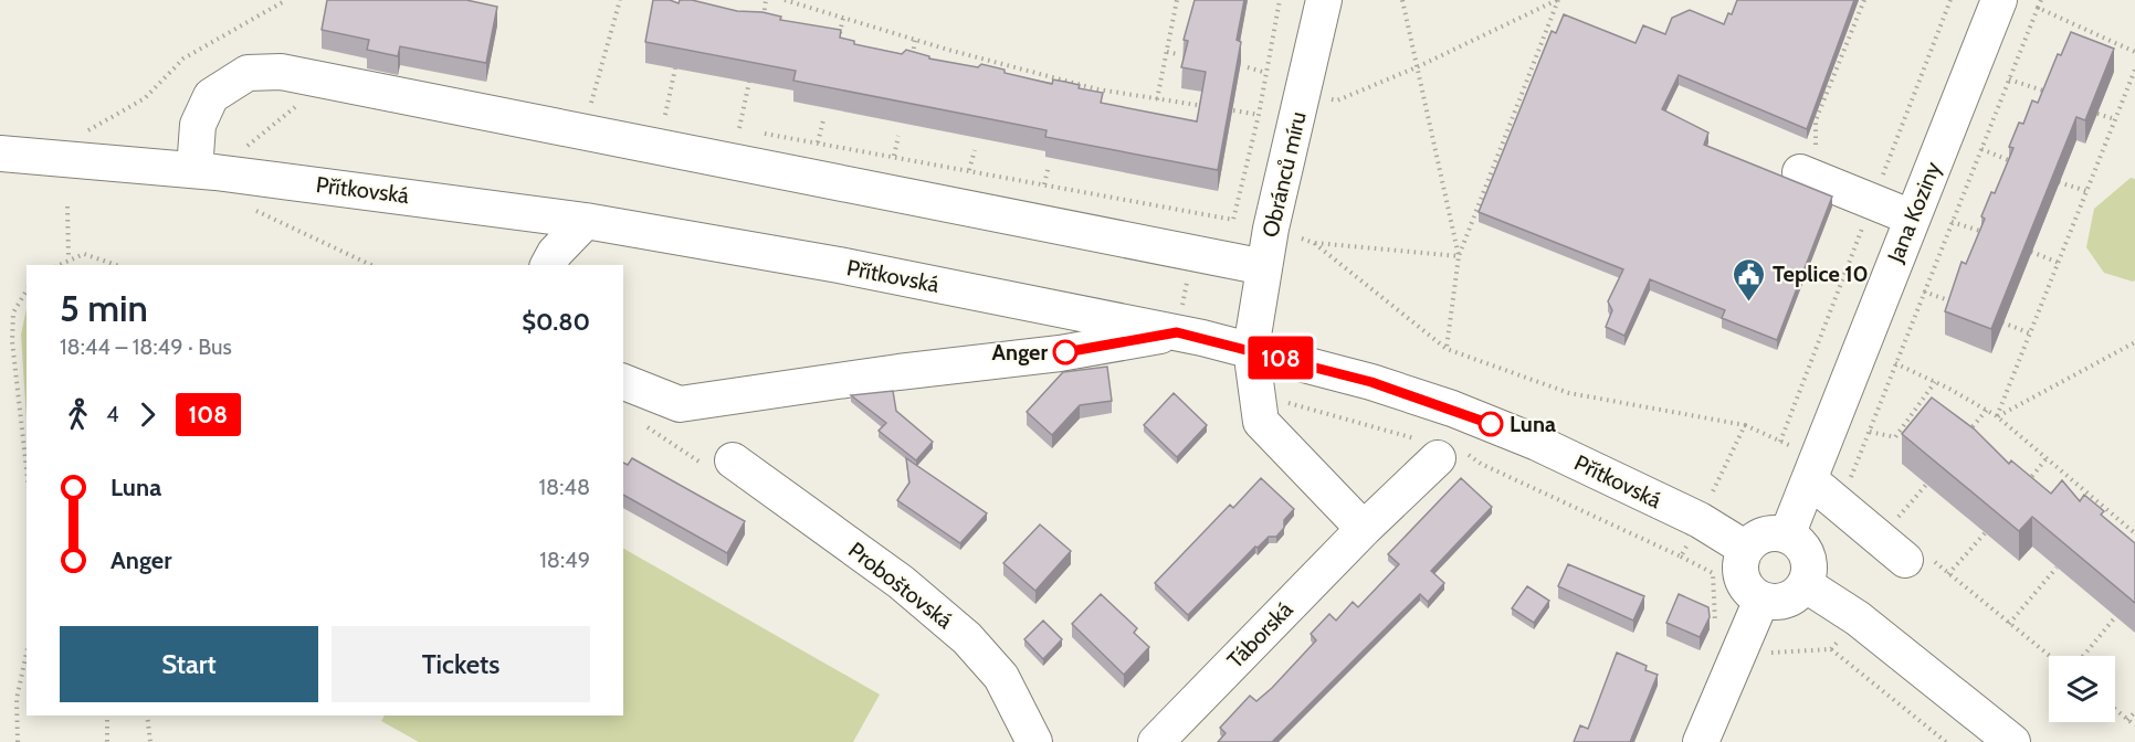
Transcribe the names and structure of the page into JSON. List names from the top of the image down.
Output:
{
  "streets": {
    "street": [
      "Obránců míru",
      "Přítkovská",
      "Jana Koziny",
      "Proboštovská",
      "Táborská"
    ]
  },
  "crossings": [
    ["Obránců míru", "Přítkovská"],
    ["Přítkovská", "Jana Koziny"]
  ],
  "places": {
    "public building": ["Teplice 10"],
    "other": ["Anger", "Luna"]
  },
  "lines": ["bus line 108"],
  "page": {
    "on_map": "108",
    "heading": ["5 min", "18:44 – 18:49 · Bus", "$0.80"],
    "legs": ["4", "108"],
    "list": [
      {
        "name": "Luna",
        "value": "18:48"
      },
      {
        "name": "Anger",
        "value": "18:49"
      }
    ],
    "buttons": ["Start", "Tickets"]
  }
}
